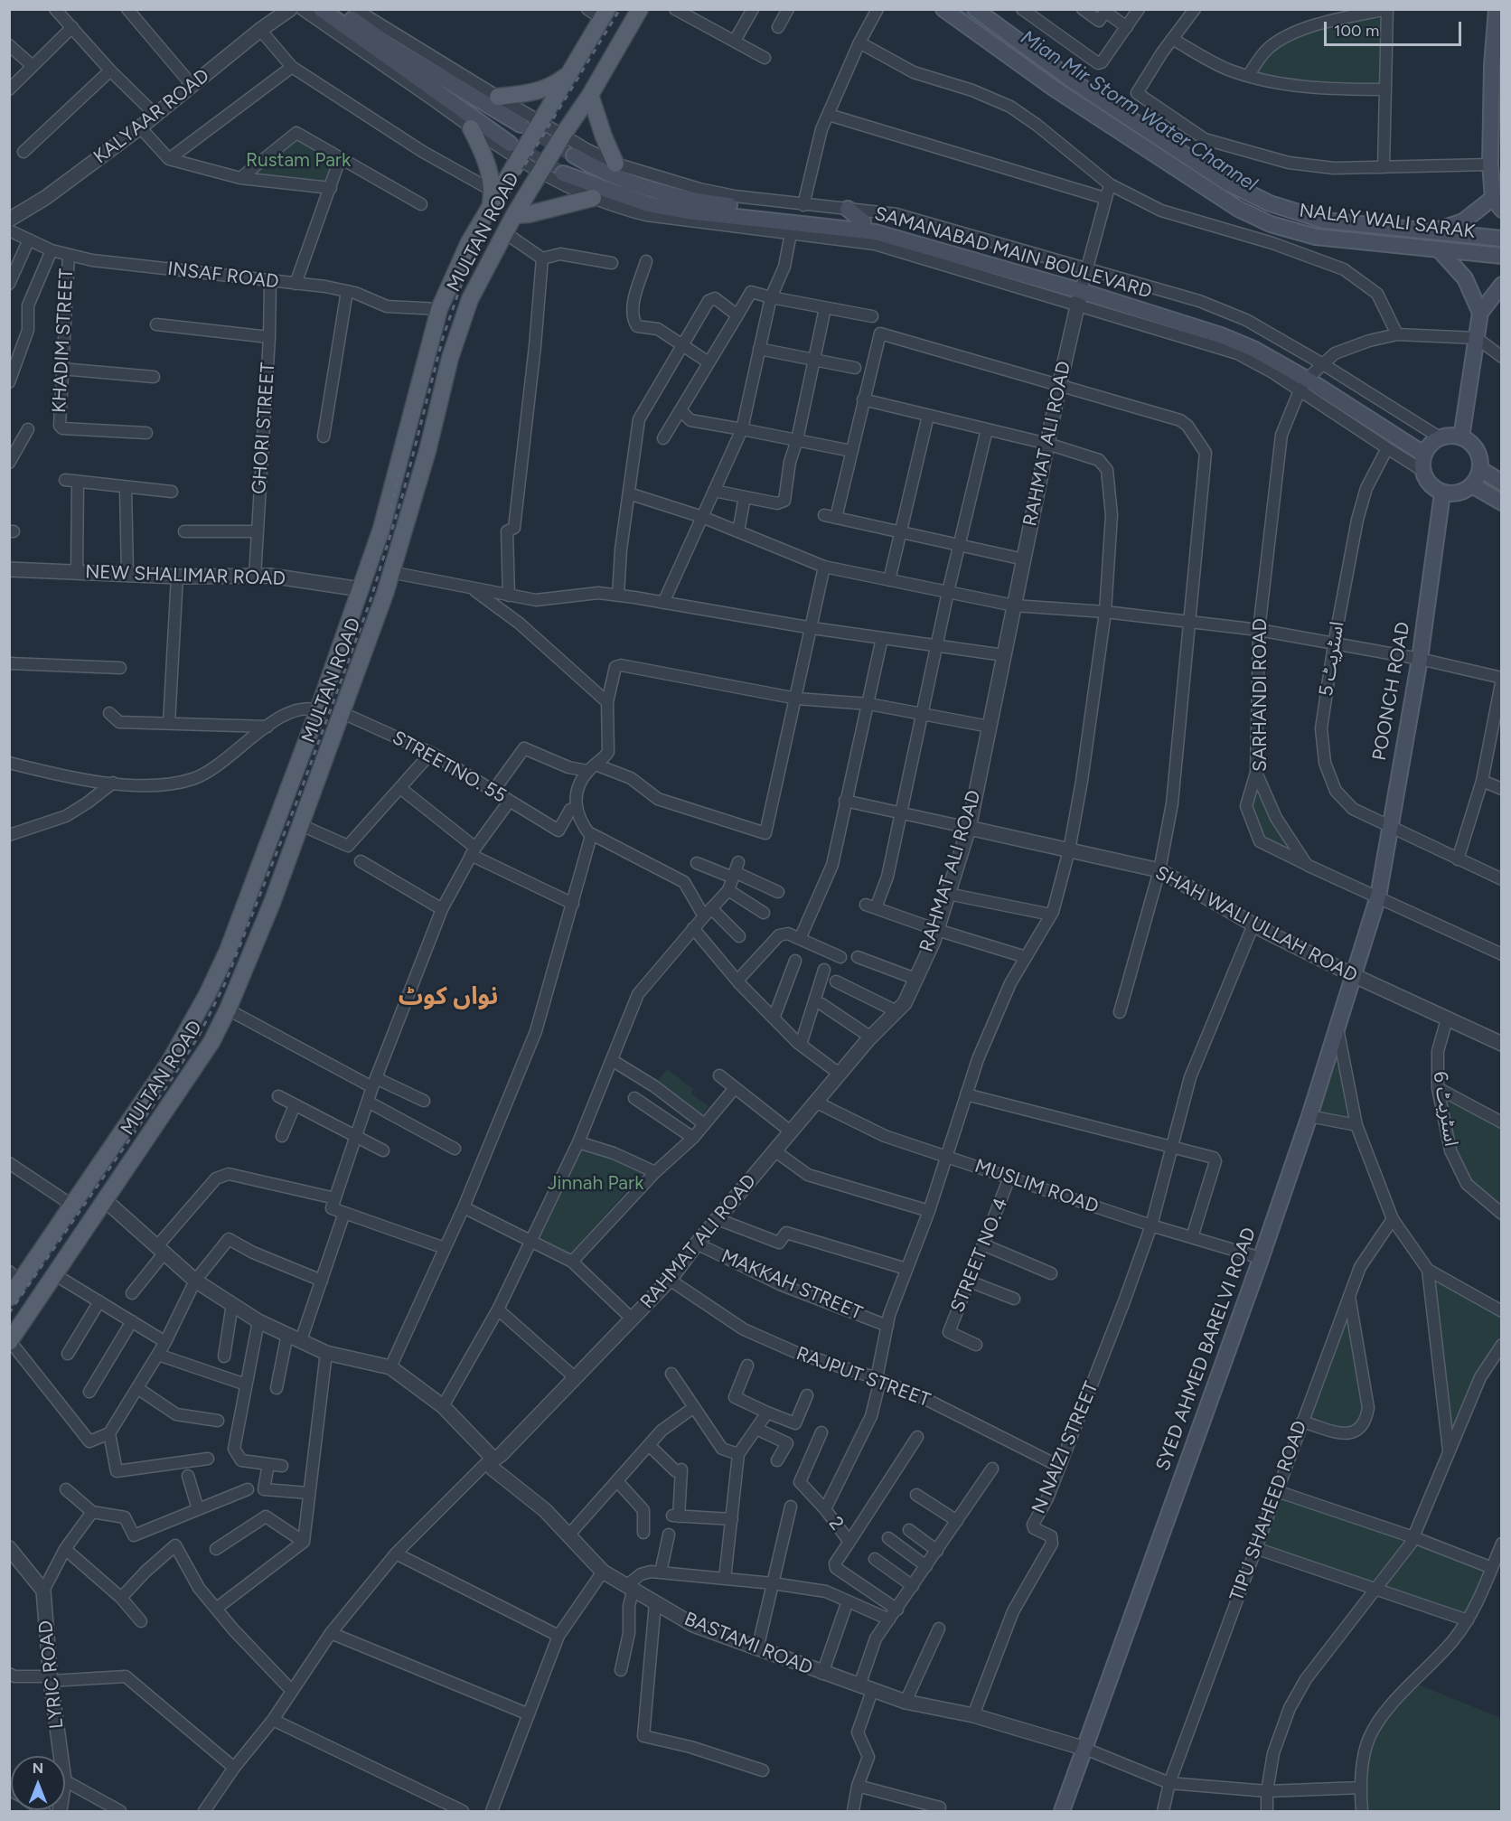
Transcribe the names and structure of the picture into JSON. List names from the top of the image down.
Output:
{
  "streets": {
    "main road": [
      "NALAY WALI SARAK",
      "MULTAN ROAD",
      "SAMANABAD MAIN BOULEVARD",
      "POONCH ROAD",
      "SYED AHMED BARELVI ROAD"
    ],
    "street": [
      "KALYAAR ROAD",
      "INSAF ROAD",
      "KHADIM STREET",
      "GHORI STREET",
      "RAHMAT ALI ROAD",
      "NEW SHALIMAR ROAD",
      "اسٹریٹ 5",
      "SARHANDI ROAD",
      "STREETNO. 55",
      "SHAH WALI ULLAH ROAD",
      "اسٹریٹ 6",
      "MUSLIM ROAD",
      "STREET NO. 4",
      "MAKKAH STREET",
      "RAJPUT STREET",
      "N NAIZI STREET",
      "TIPU SHAHEED ROAD",
      "2",
      "BASTAMI ROAD",
      "LYRIC ROAD"
    ]
  },
  "crossings": [
    ["MULTAN ROAD", "INSAF ROAD"],
    ["MULTAN ROAD", "NEW SHALIMAR ROAD"],
    ["MULTAN ROAD", "STREETNO. 55"],
    ["MULTAN ROAD", "BASTAMI ROAD"],
    ["SAMANABAD MAIN BOULEVARD", "RAHMAT ALI ROAD"],
    ["SAMANABAD MAIN BOULEVARD", "POONCH ROAD"],
    ["SAMANABAD MAIN BOULEVARD", "SARHANDI ROAD"],
    ["INSAF ROAD", "KHADIM STREET"],
    ["INSAF ROAD", "GHORI STREET"],
    ["GHORI STREET", "NEW SHALIMAR ROAD"],
    ["RAHMAT ALI ROAD", "SHAH WALI ULLAH ROAD"],
    ["RAHMAT ALI ROAD", "MUSLIM ROAD"],
    ["RAHMAT ALI ROAD", "MAKKAH STREET"],
    ["RAHMAT ALI ROAD", "RAJPUT STREET"],
    ["RAHMAT ALI ROAD", "2"],
    ["RAHMAT ALI ROAD", "BASTAMI ROAD"],
    ["اسٹریٹ 5", "POONCH ROAD"],
    ["POONCH ROAD", "SYED AHMED BARELVI ROAD"],
    ["SHAH WALI ULLAH ROAD", "اسٹریٹ 6"],
    ["SHAH WALI ULLAH ROAD", "SYED AHMED BARELVI ROAD"],
    ["SHAH WALI ULLAH ROAD", "N NAIZI STREET"],
    ["SHAH WALI ULLAH ROAD", "2"],
    ["MUSLIM ROAD", "STREET NO. 4"],
    ["MUSLIM ROAD", "SYED AHMED BARELVI ROAD"],
    ["MUSLIM ROAD", "N NAIZI STREET"],
    ["MUSLIM ROAD", "2"],
    ["MAKKAH STREET", "2"],
    ["SYED AHMED BARELVI ROAD", "BASTAMI ROAD"],
    ["RAJPUT STREET", "N NAIZI STREET"],
    ["RAJPUT STREET", "2"],
    ["N NAIZI STREET", "BASTAMI ROAD"],
    ["TIPU SHAHEED ROAD", "BASTAMI ROAD"]
  ],
  "districts": ["نواں کوٹ"],
  "water": ["Mian Mir Storm Water Channel"],
  "parks": ["Rustam Park", "Jinnah Park"],
  "scale_bar": "100 m",
  "north": "top"
}
